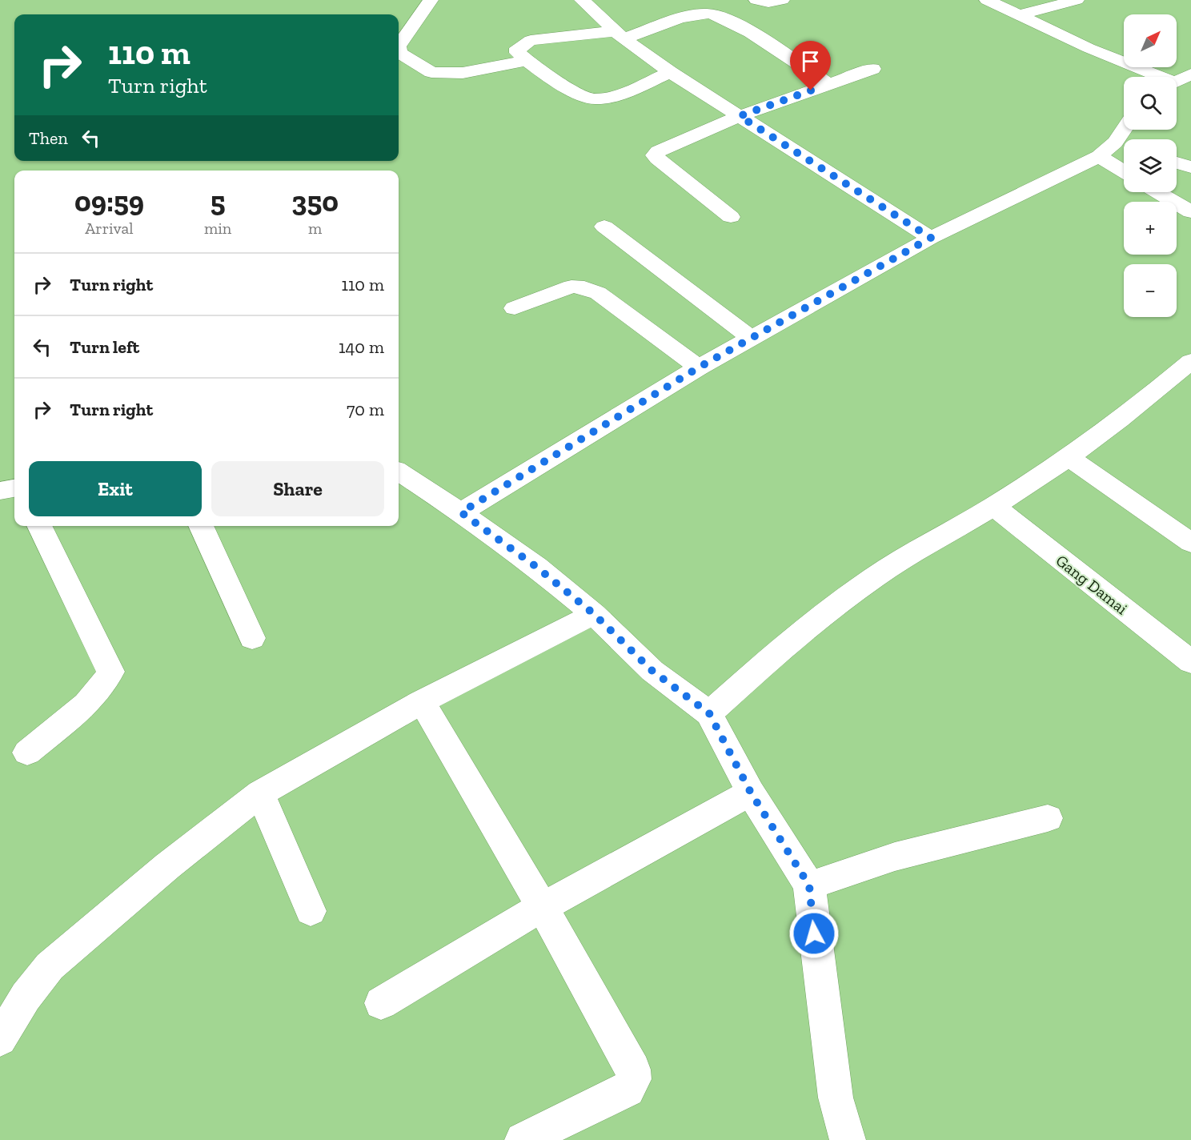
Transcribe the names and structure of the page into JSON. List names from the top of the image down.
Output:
{
  "streets": {
    "street": ["Gang Damai"]
  },
  "north": "top right",
  "page": {
    "map_buttons": ["+", "−"],
    "turn": ["110 m", "Turn right"],
    "then": "Then",
    "eta": [
      "09:59",
      "Arrival",
      "5",
      "min",
      "350",
      "m"
    ],
    "list": [
      {
        "name": "Turn right",
        "value": "110 m"
      },
      {
        "name": "Turn left",
        "value": "140 m"
      },
      {
        "name": "Turn right",
        "value": "70 m"
      }
    ],
    "buttons": ["Exit", "Share"]
  }
}
